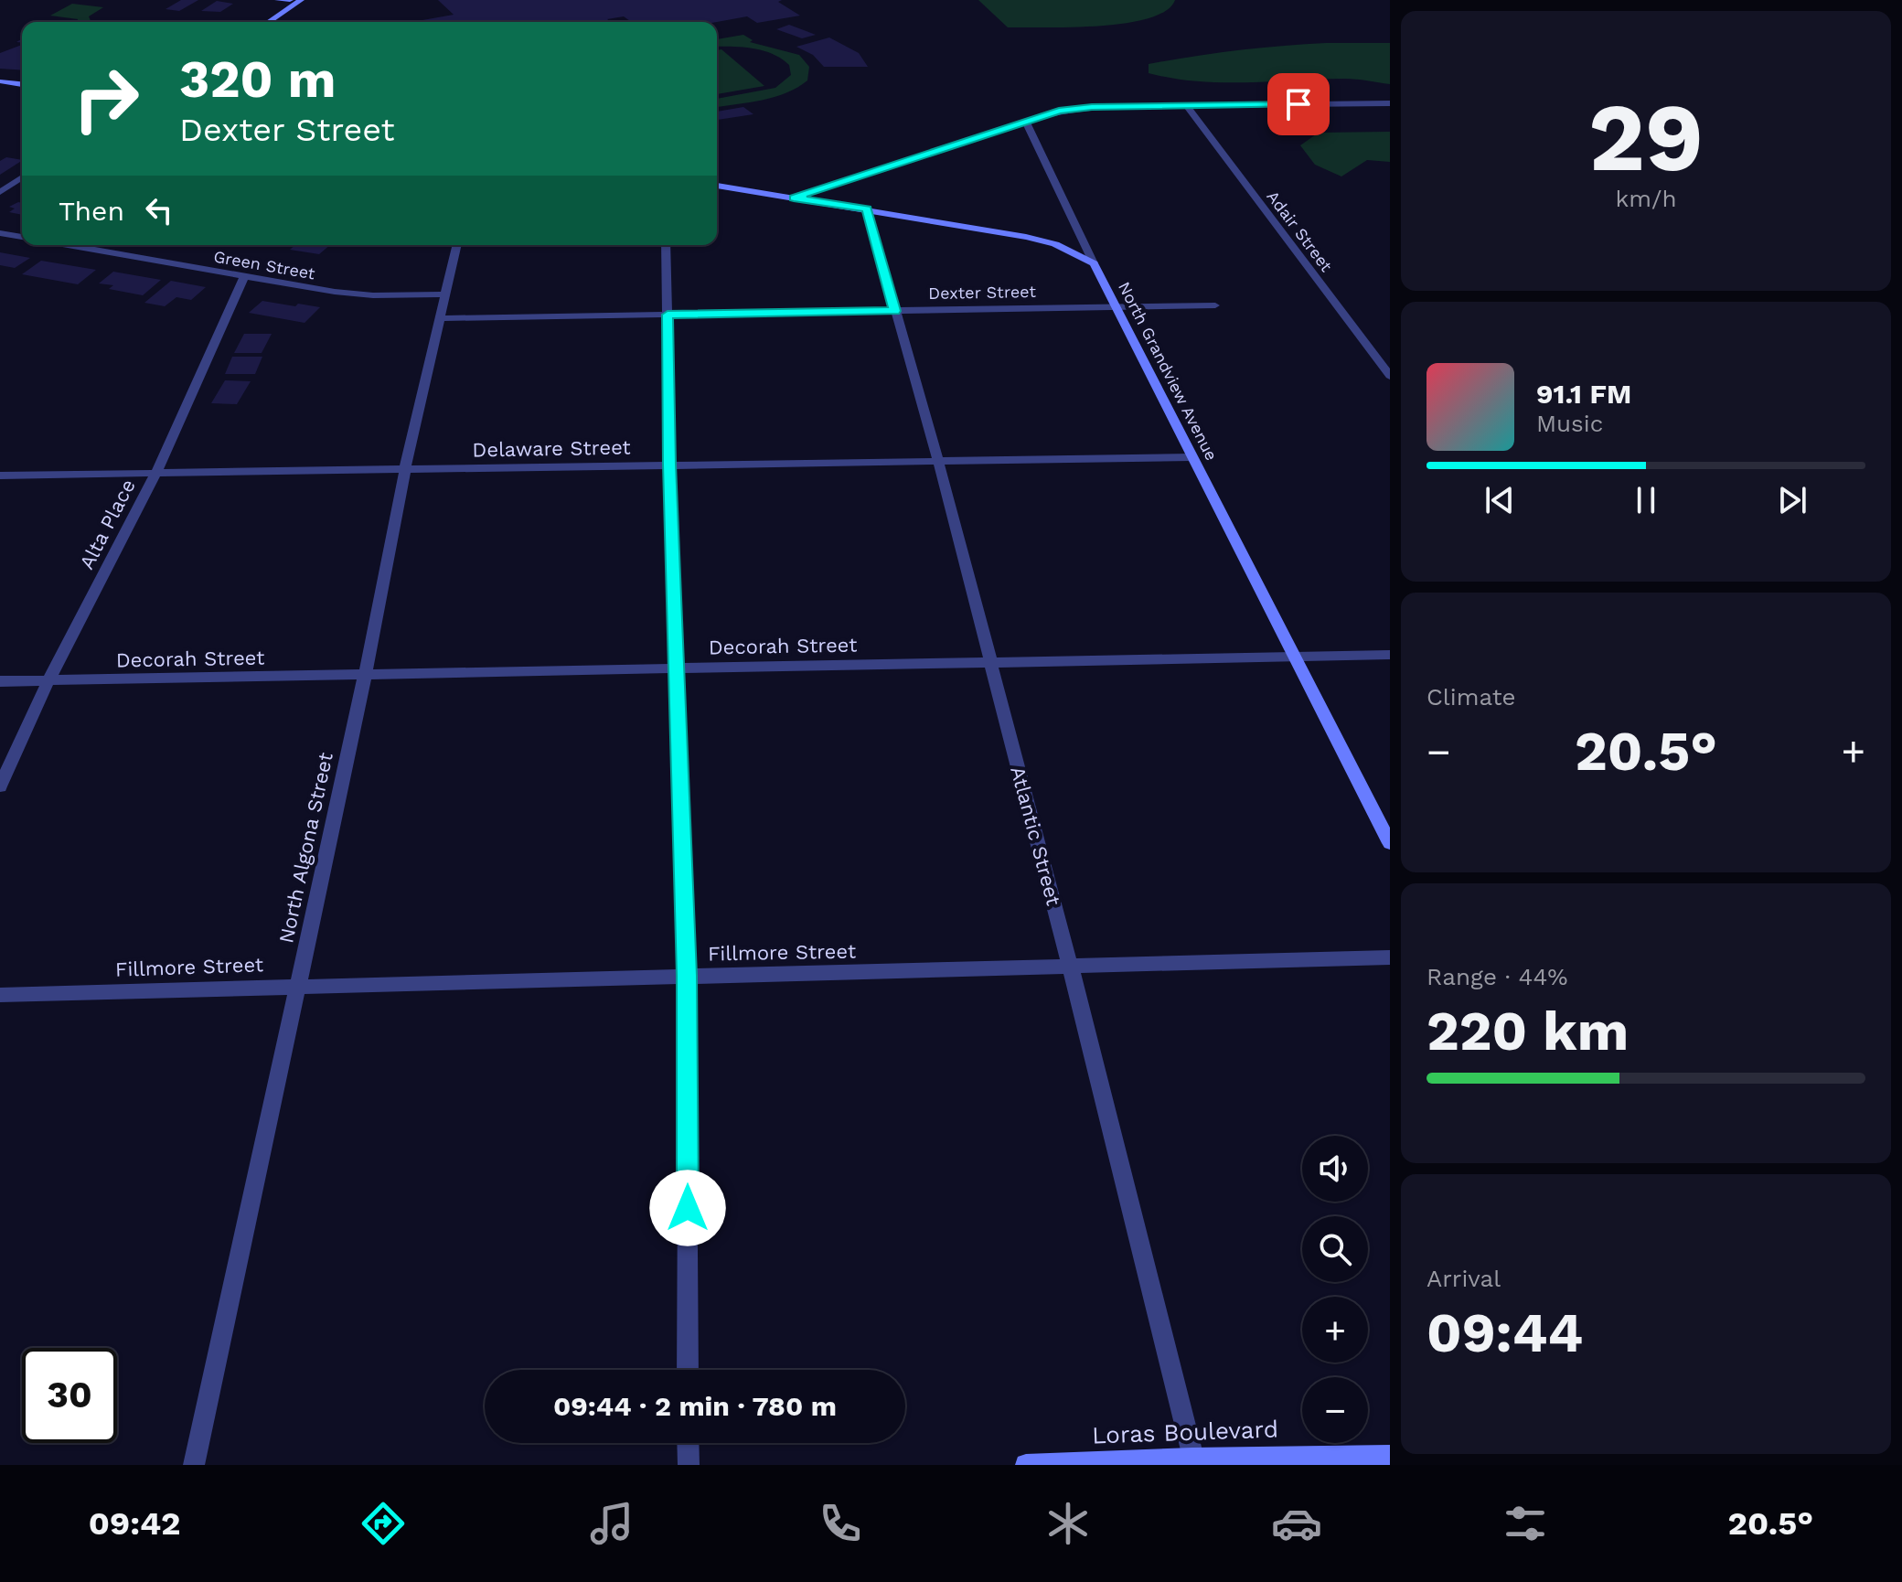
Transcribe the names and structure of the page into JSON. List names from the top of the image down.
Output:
{
  "streets": {
    "street": [
      "Adair Street",
      "Green Street",
      "Dexter Street",
      "North Grandview Avenue",
      "Delaware Street",
      "Alta Place",
      "Decorah Street",
      "Atlantic Street",
      "North Algona Street",
      "Fillmore Street",
      "Loras Boulevard"
    ]
  },
  "crossings": [
    ["Green Street", "Alta Place"],
    ["Green Street", "North Algona Street"],
    ["Dexter Street", "North Grandview Avenue"],
    ["Dexter Street", "Atlantic Street"],
    ["Dexter Street", "North Algona Street"],
    ["North Grandview Avenue", "Delaware Street"],
    ["North Grandview Avenue", "Decorah Street"],
    ["Delaware Street", "Alta Place"],
    ["Delaware Street", "Atlantic Street"],
    ["Delaware Street", "North Algona Street"],
    ["Alta Place", "Decorah Street"],
    ["Decorah Street", "Atlantic Street"],
    ["Decorah Street", "North Algona Street"],
    ["Atlantic Street", "Fillmore Street"],
    ["Atlantic Street", "Loras Boulevard"],
    ["North Algona Street", "Fillmore Street"]
  ],
  "page": {
    "tile": [
      ["29", "km/h"],
      "Climate",
      ["Range · 44%", "220 km"],
      ["Arrival", "09:44"]
    ],
    "turn": ["320 m", "Dexter Street"],
    "then": "Then",
    "song": ["91.1 FM", "Music"],
    "heat": ["−", "20.5°", "+"],
    "map_buttons": ["+", "−"],
    "limit": "30",
    "trip": "09:44 · 2 min · 780 m",
    "tabs": ["09:42", "20.5°"]
  }
}
